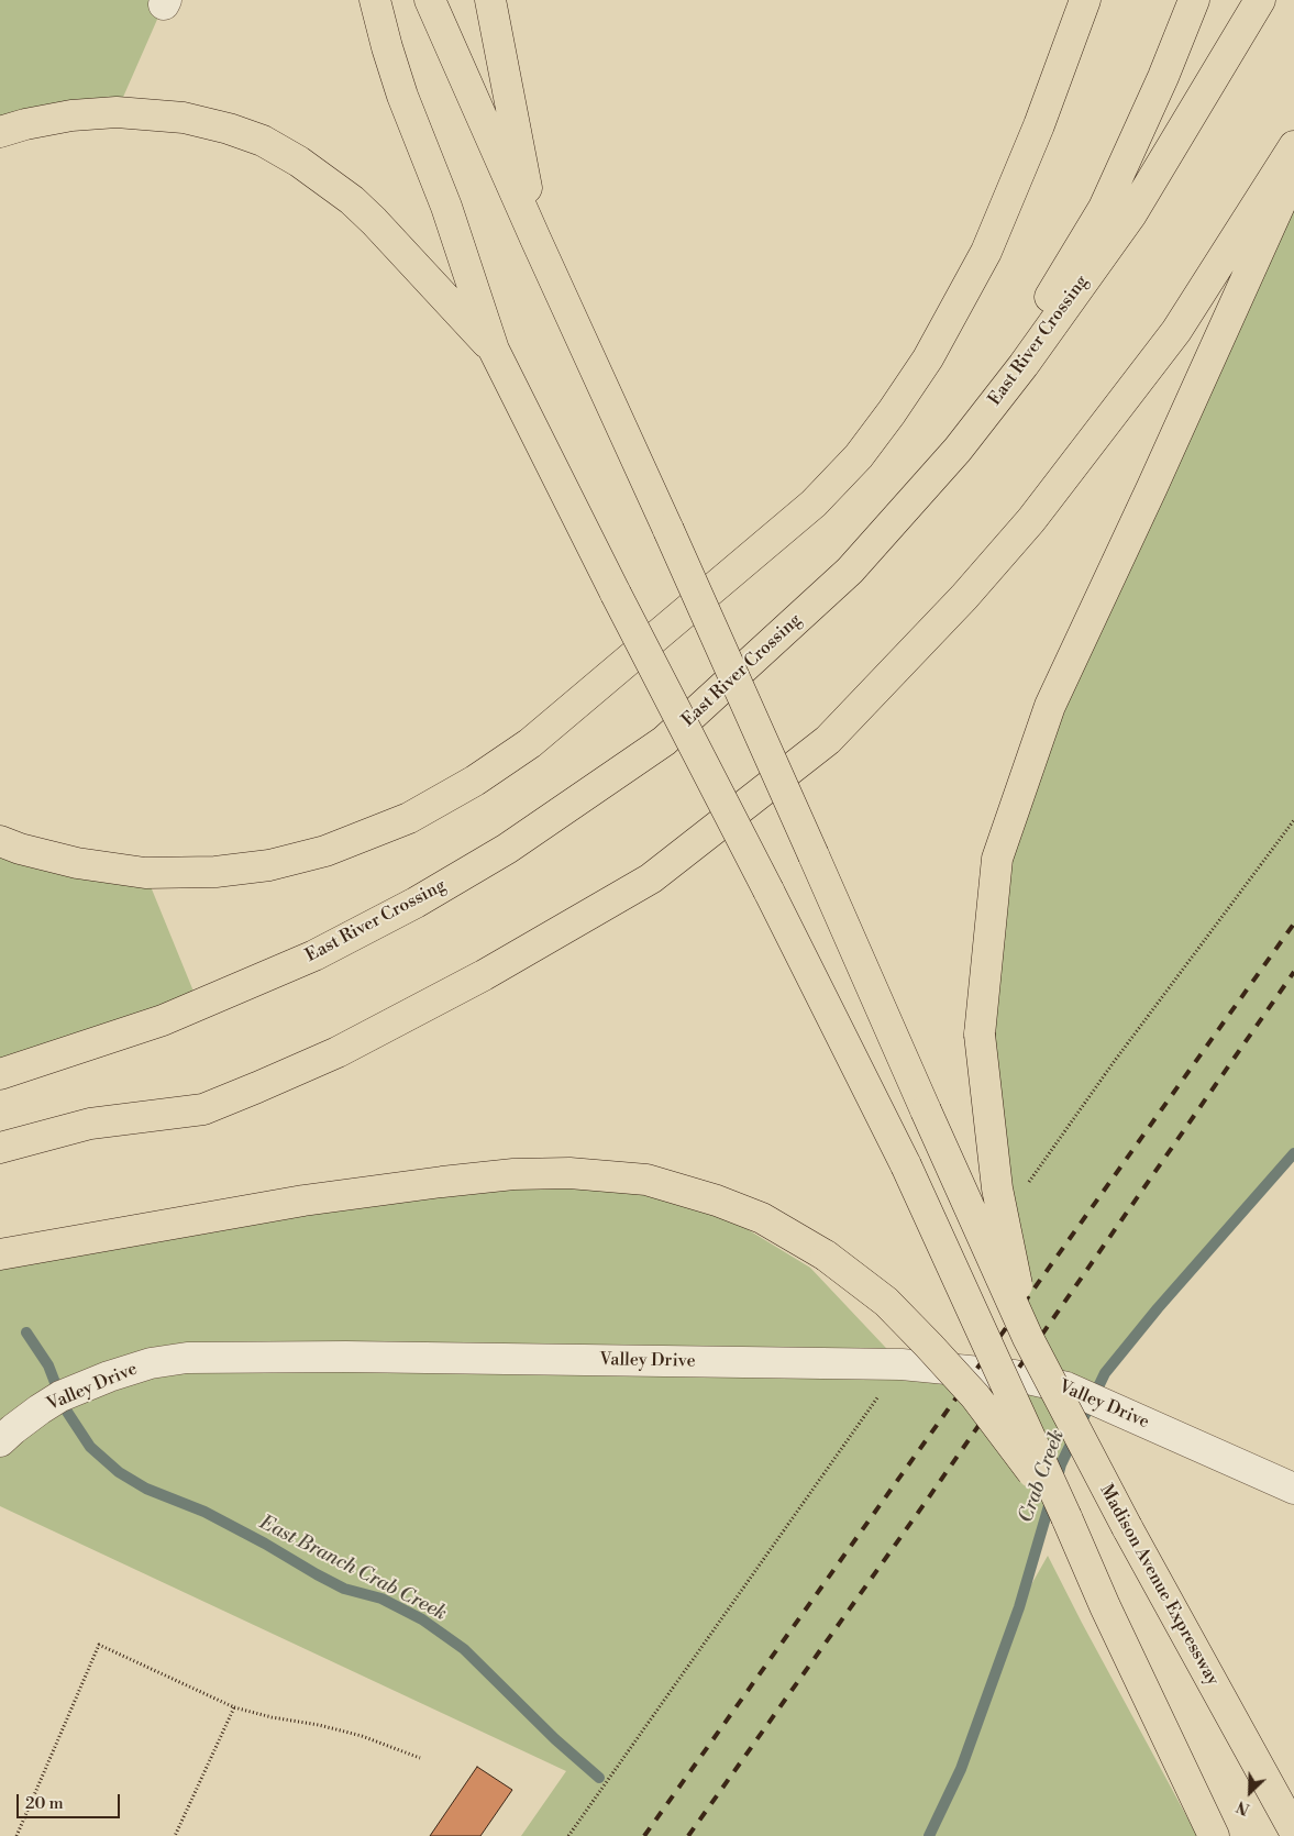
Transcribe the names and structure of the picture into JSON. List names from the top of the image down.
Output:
{
  "streets": {
    "highway": ["East River Crossing", "Madison Avenue Expressway"],
    "street": ["Valley Drive"]
  },
  "water": ["Crab Creek", "East Branch Crab Creek"],
  "scale_bar": "20 m",
  "north": "bottom left"
}
